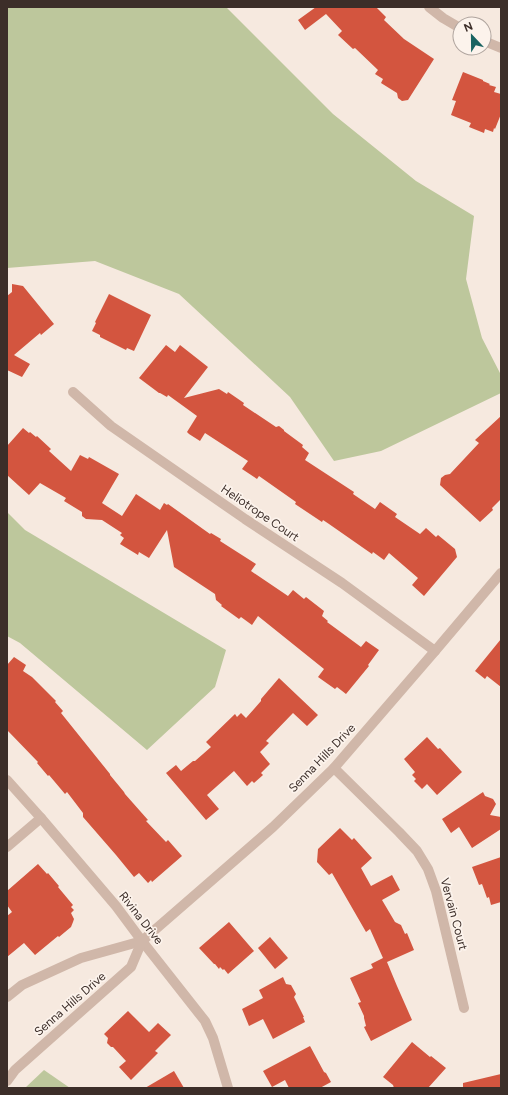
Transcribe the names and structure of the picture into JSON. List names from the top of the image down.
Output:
{
  "streets": {
    "street": [
      "Heliotrope Court",
      "Senna Hills Drive",
      "Vervain Court",
      "Rivina Drive"
    ]
  },
  "crossings": [
    ["Heliotrope Court", "Senna Hills Drive"],
    ["Senna Hills Drive", "Vervain Court"],
    ["Senna Hills Drive", "Rivina Drive"]
  ],
  "north": "top"
}
